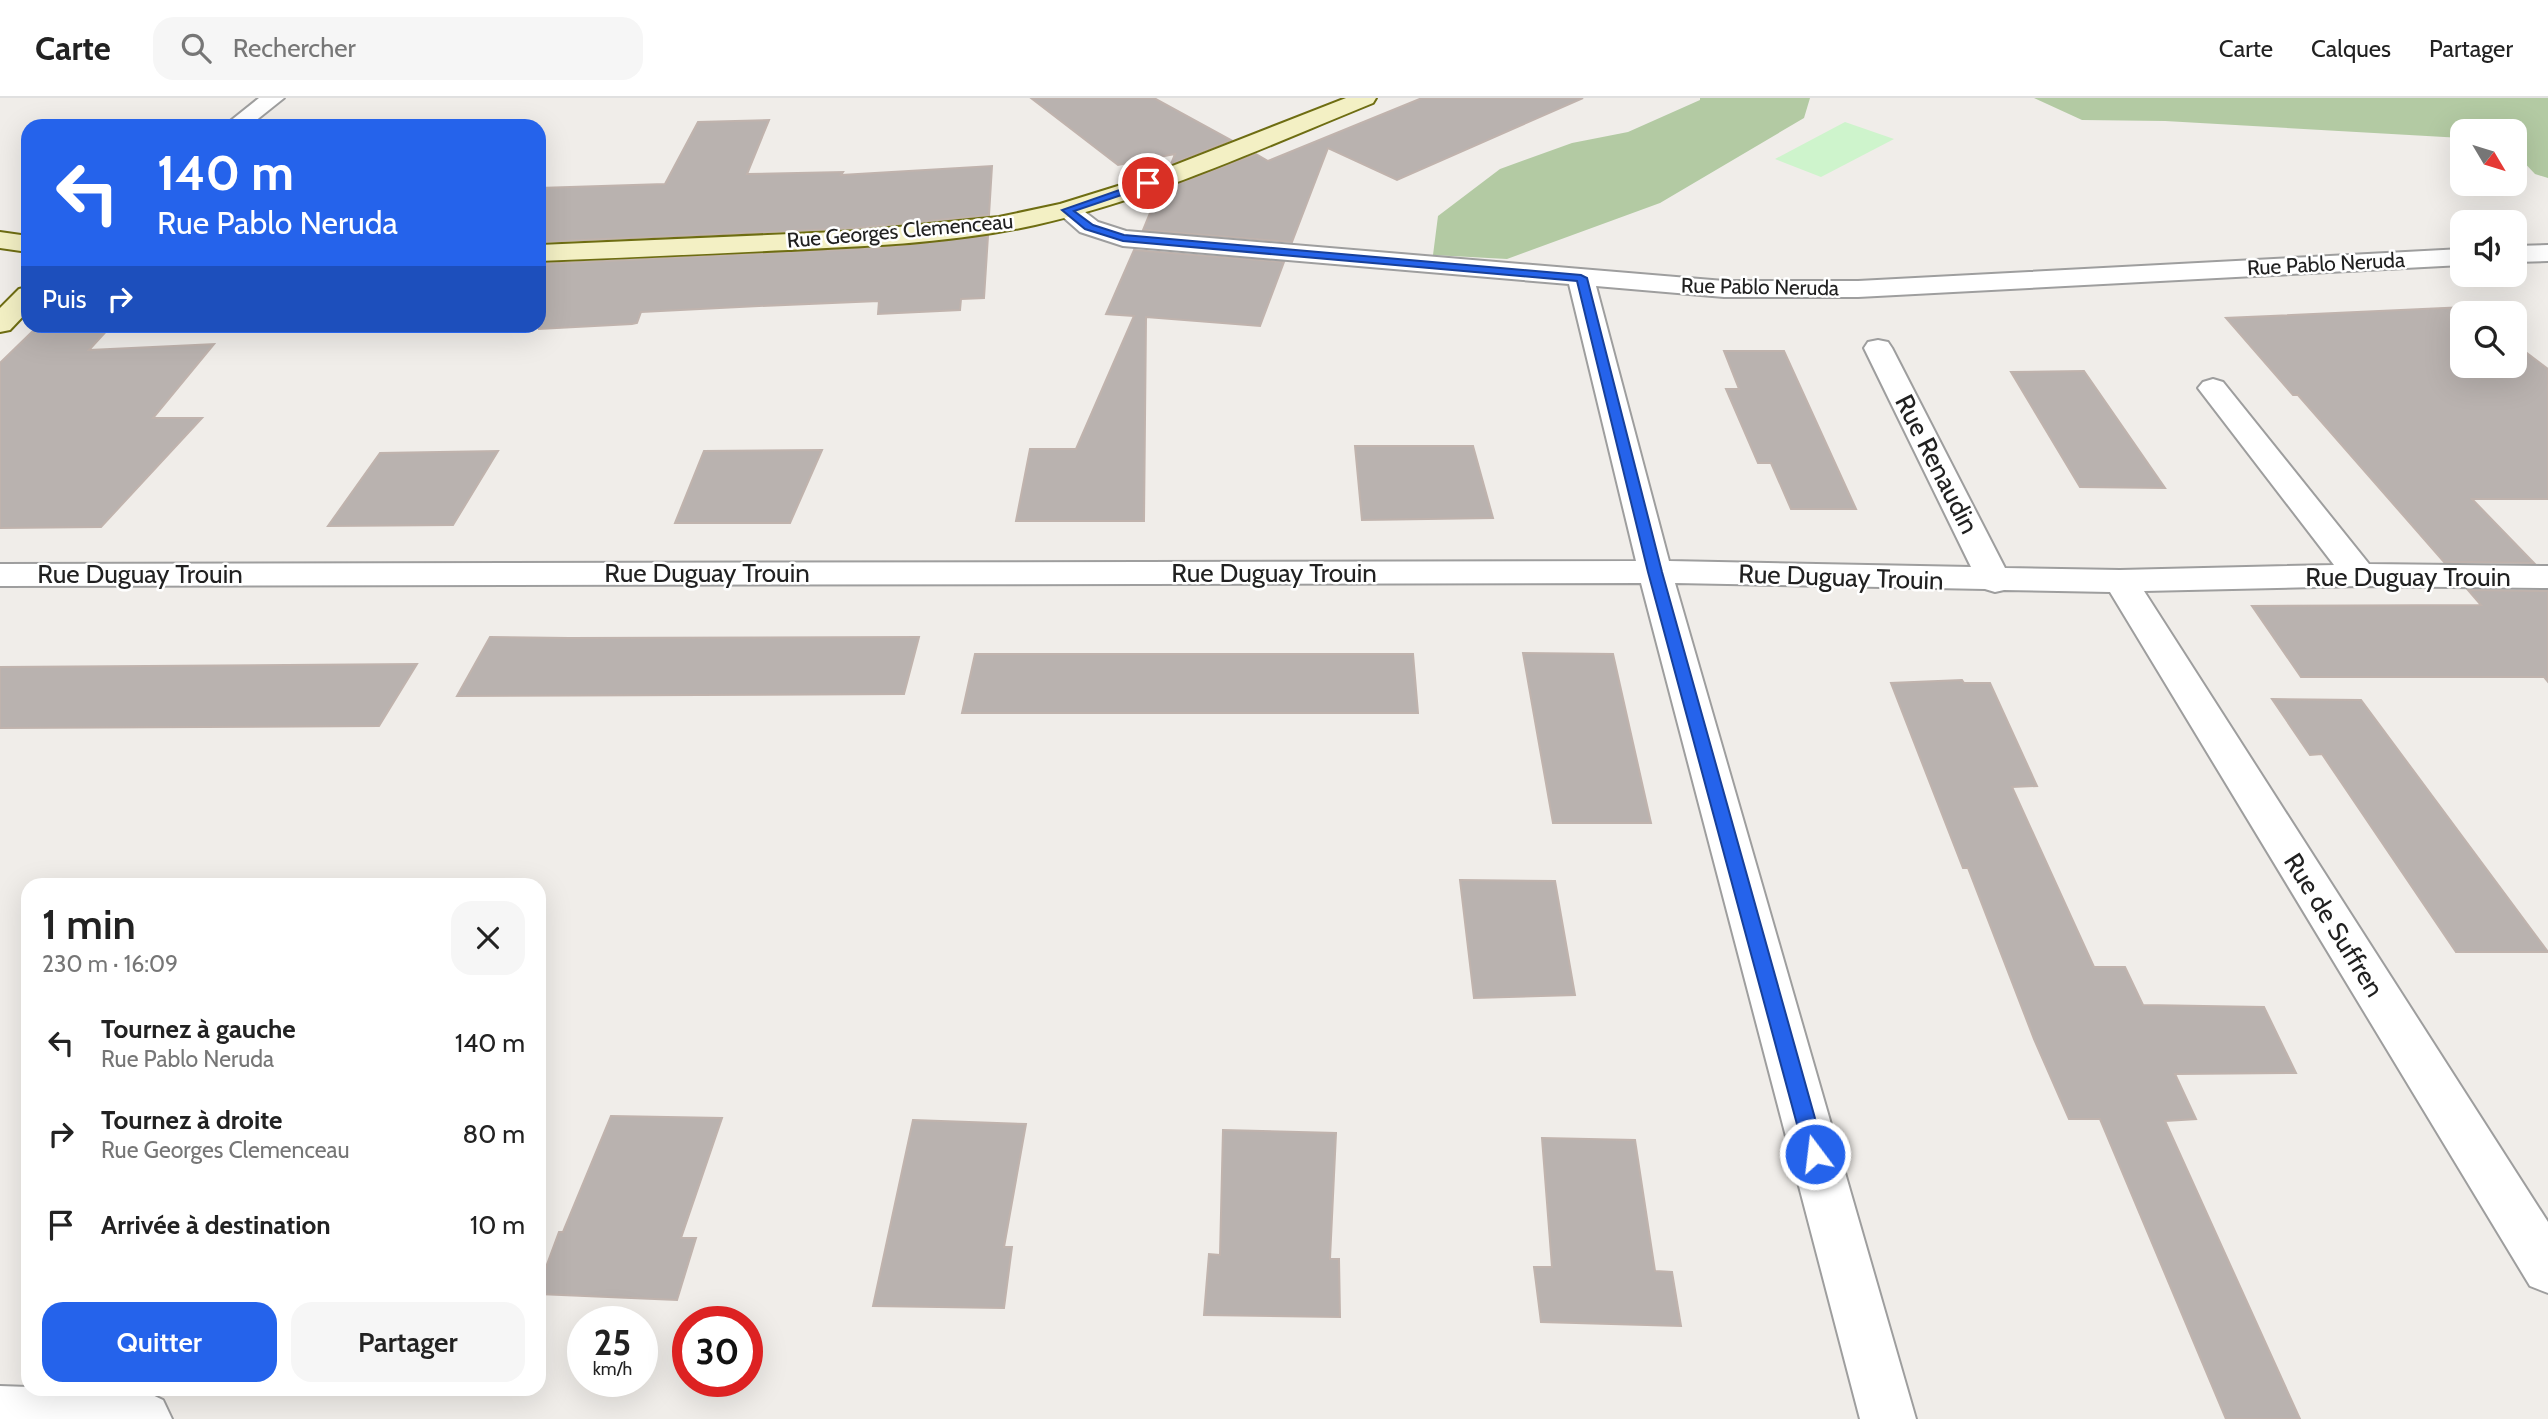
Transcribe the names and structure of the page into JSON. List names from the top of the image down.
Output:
{
  "streets": {
    "main road": ["Rue Georges Clemenceau"],
    "street": [
      "Rue Pablo Neruda",
      "Rue Renaudin",
      "Rue Duguay Trouin",
      "Rue de Suffren"
    ]
  },
  "crossings": [
    ["Rue Georges Clemenceau", "Rue Pablo Neruda"],
    ["Rue Renaudin", "Rue Duguay Trouin"],
    ["Rue Duguay Trouin", "Rue de Suffren"]
  ],
  "north": "bottom right",
  "page": {
    "header": "Carte",
    "search": "Rechercher",
    "nav": ["Carte", "Calques", "Partager"],
    "turn": ["140 m", "Rue Pablo Neruda"],
    "then": "Puis",
    "heading": ["1 min", "230 m · 16:09"],
    "list": [
      {
        "name": "Tournez à gauche",
        "note": "Rue Pablo Neruda",
        "value": "140 m"
      },
      {
        "name": "Tournez à droite",
        "note": "Rue Georges Clemenceau",
        "value": "80 m"
      },
      {
        "name": "Arrivée à destination",
        "value": "10 m"
      }
    ],
    "buttons": ["Quitter", "Partager"],
    "speed": "25 km/h",
    "limit": "30"
  }
}
